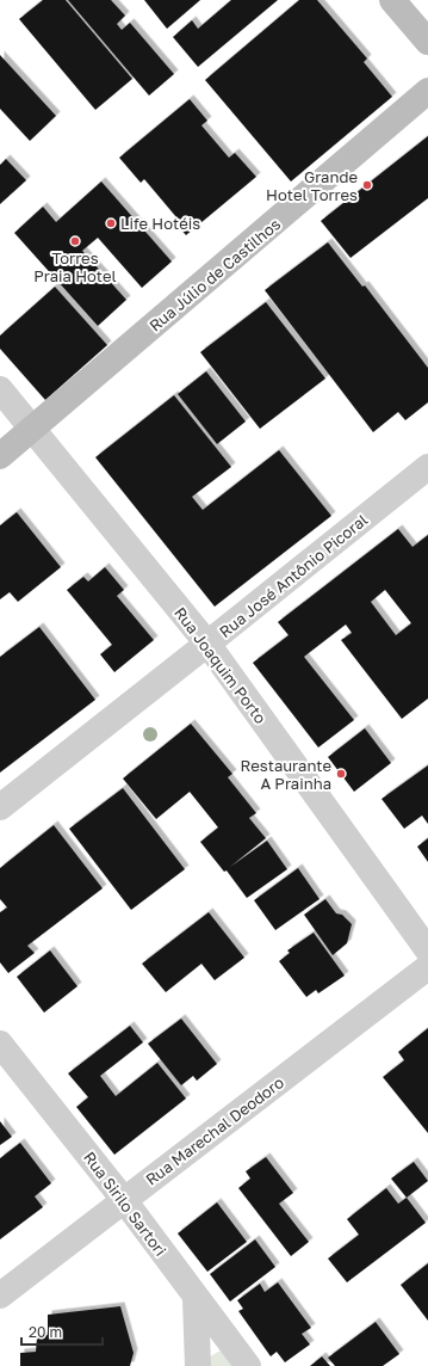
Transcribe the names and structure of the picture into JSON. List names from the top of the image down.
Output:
{
  "streets": {
    "street": [
      "Rua Júlio de Castilhos",
      "Rua José Antônio Picoral",
      "Rua Joaquim Porto",
      "Rua Marechal Deodoro",
      "Rua Sirilo Sartori"
    ]
  },
  "crossings": [
    ["Rua Júlio de Castilhos", "Rua Joaquim Porto"],
    ["Rua José Antônio Picoral", "Rua Joaquim Porto"],
    ["Rua Marechal Deodoro", "Rua Sirilo Sartori"]
  ],
  "places": [
    "Grande Hotel Torres",
    "Life Hotéis",
    "Torres Praia Hotel",
    "Restaurante A Prainha"
  ],
  "scale_bar": "20 m"
}
